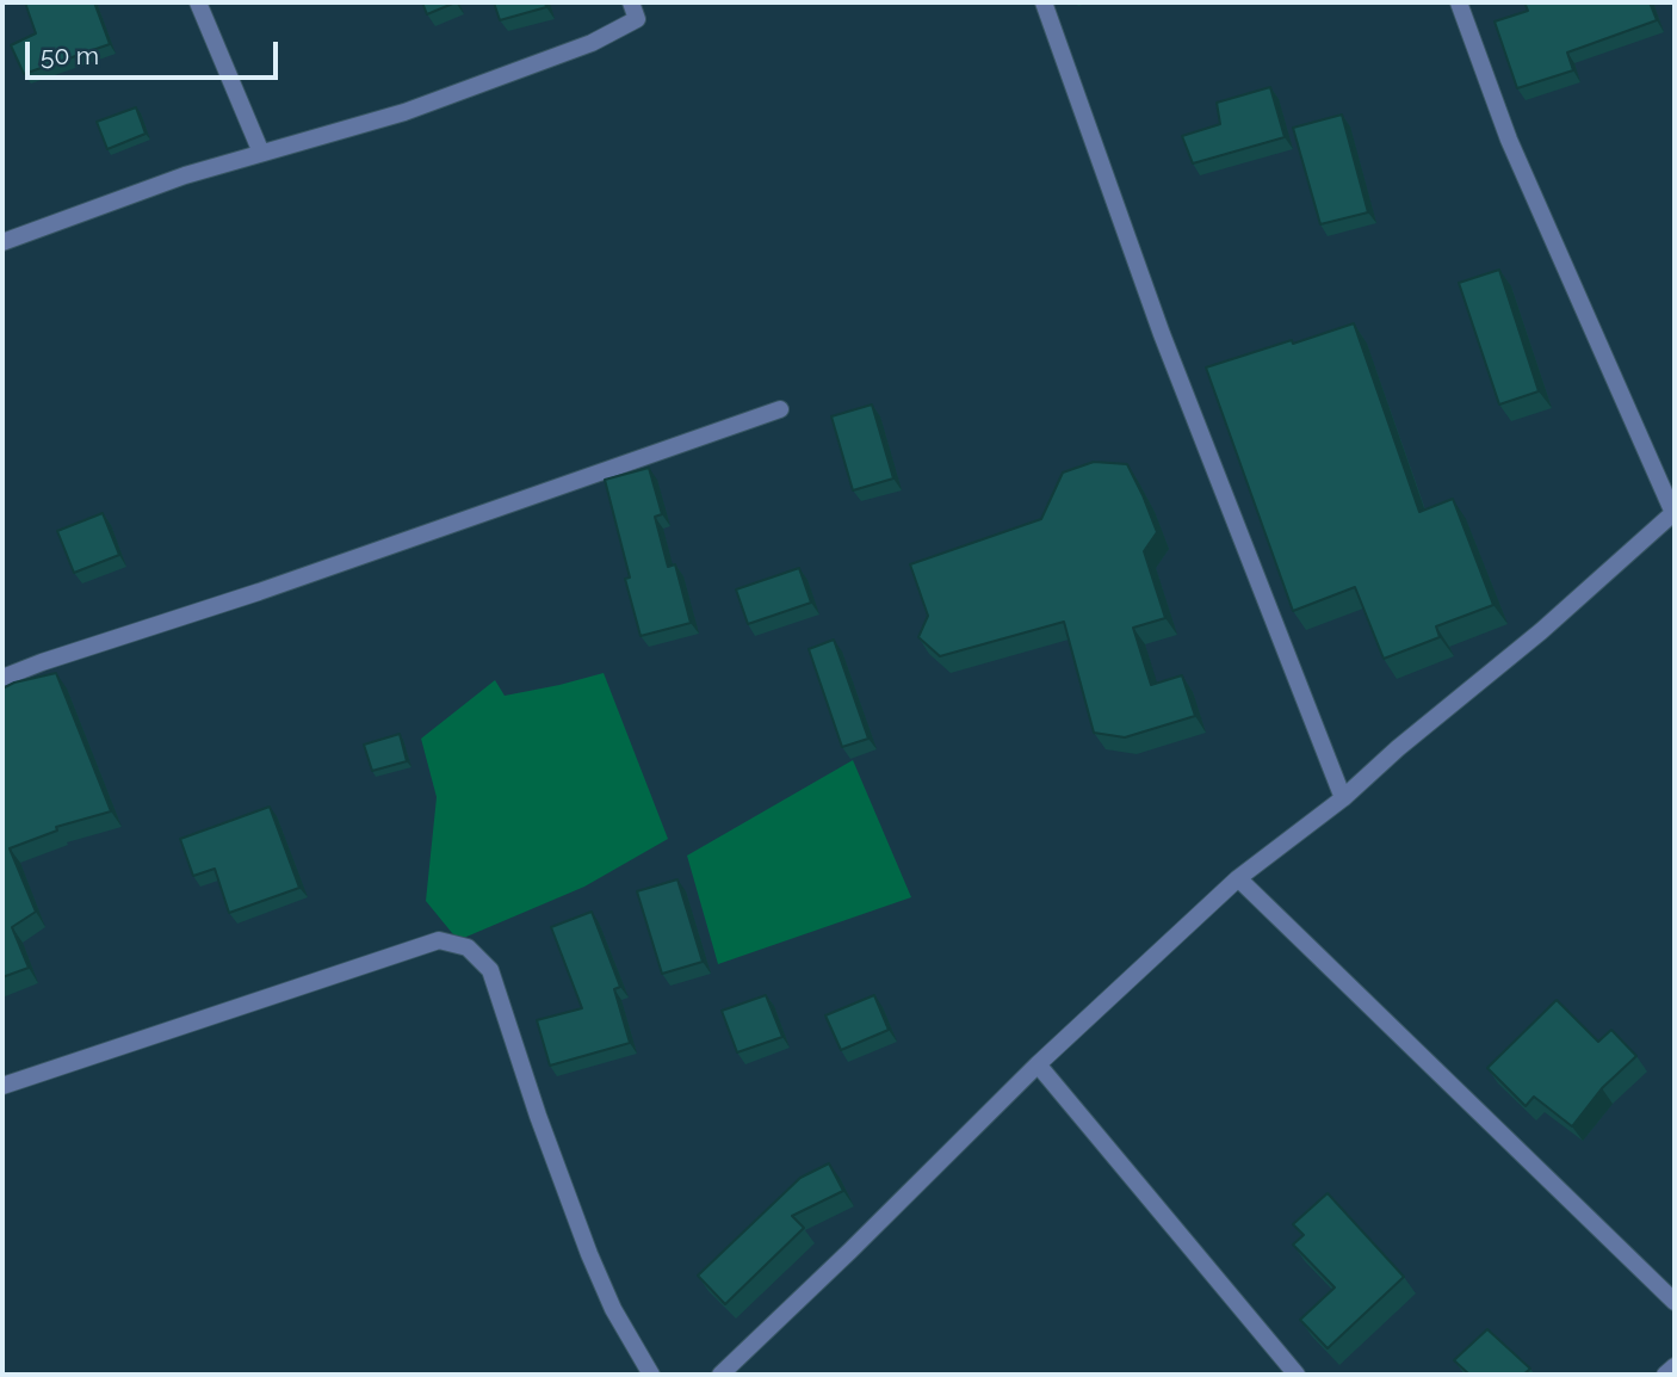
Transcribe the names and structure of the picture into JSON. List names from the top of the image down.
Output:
{
  "scale_bar": "50 m"
}
